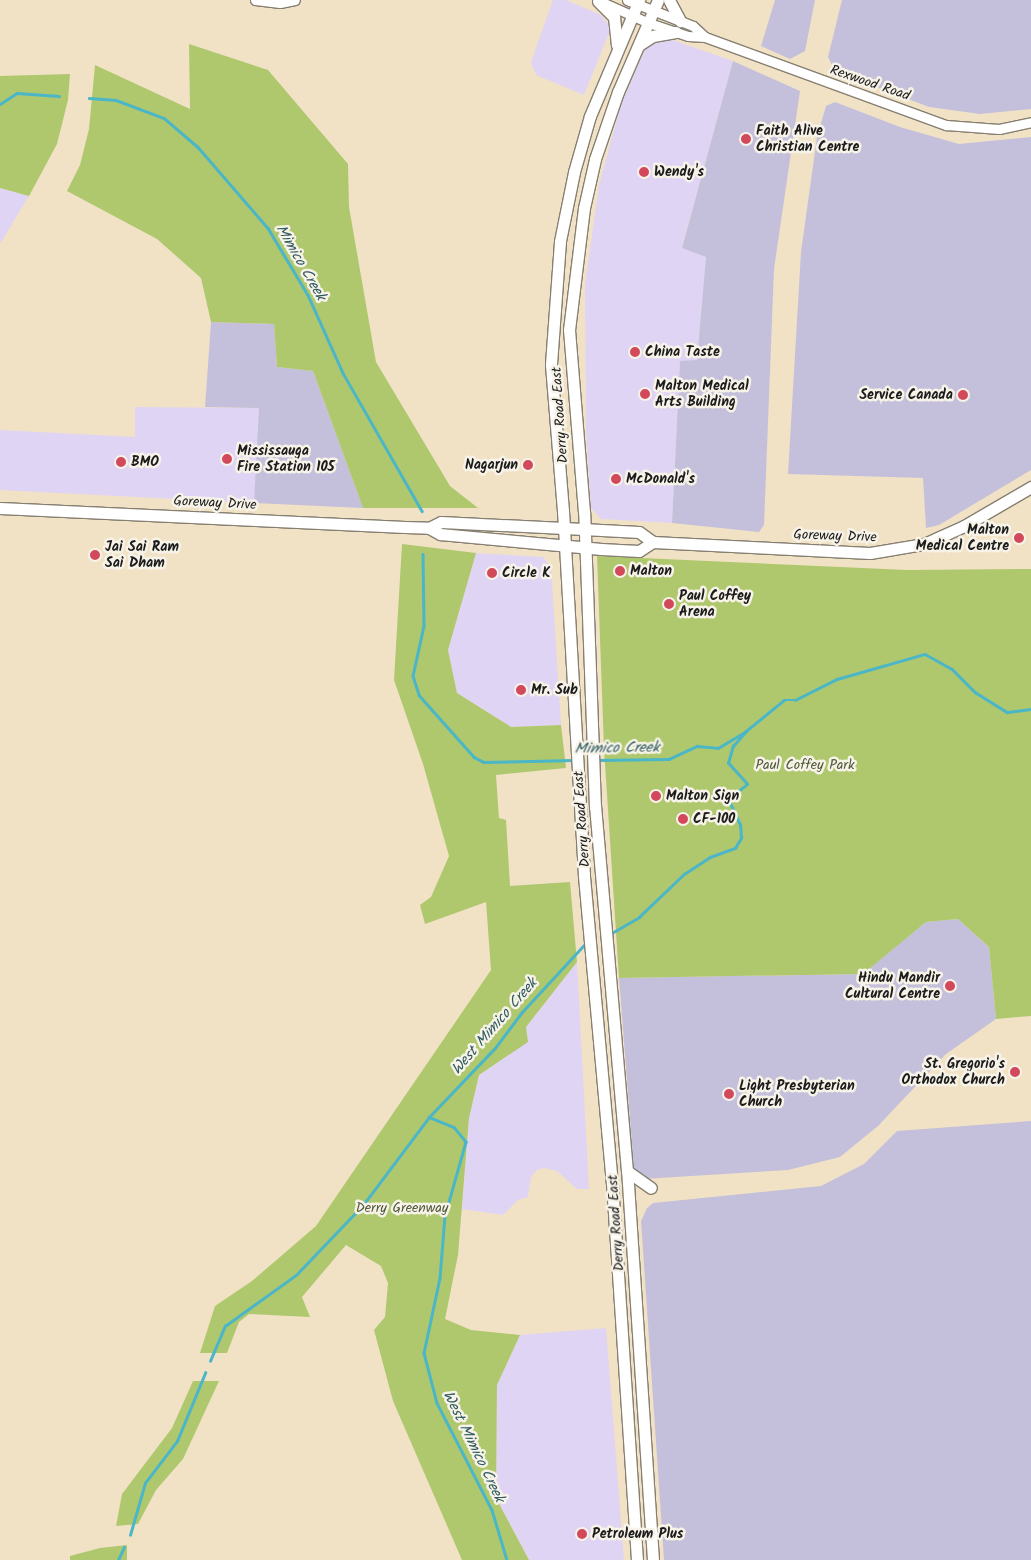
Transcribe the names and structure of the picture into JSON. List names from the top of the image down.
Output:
{
  "streets": {
    "main road": ["Derry Road East", "Goreway Drive"],
    "street": ["Rexwood Road"]
  },
  "crossings": [
    ["Rexwood Road", "Derry Road East"],
    ["Derry Road East", "Goreway Drive"]
  ],
  "water": ["Mimico Creek", "West Mimico Creek"],
  "parks": ["Paul Coffey Park", "Derry Greenway"],
  "places": [
    "Faith Alive Christian Centre",
    "Wendy's",
    "China Taste",
    "Malton Medical Arts Building",
    "Service Canada",
    "Mississauga Fire Station 105",
    "BMO",
    "Nagarjun",
    "McDonald's",
    "Malton Medical Centre",
    "Jai Sai Ram Sai Dham",
    "Malton",
    "Circle K",
    "Paul Coffey Arena",
    "Mr. Sub",
    "Malton Sign",
    "CF-100",
    "Hindu Mandir Cultural Centre",
    "St. Gregorio's Orthodox Church",
    "Light Presbyterian Church",
    "Petroleum Plus"
  ]
}
